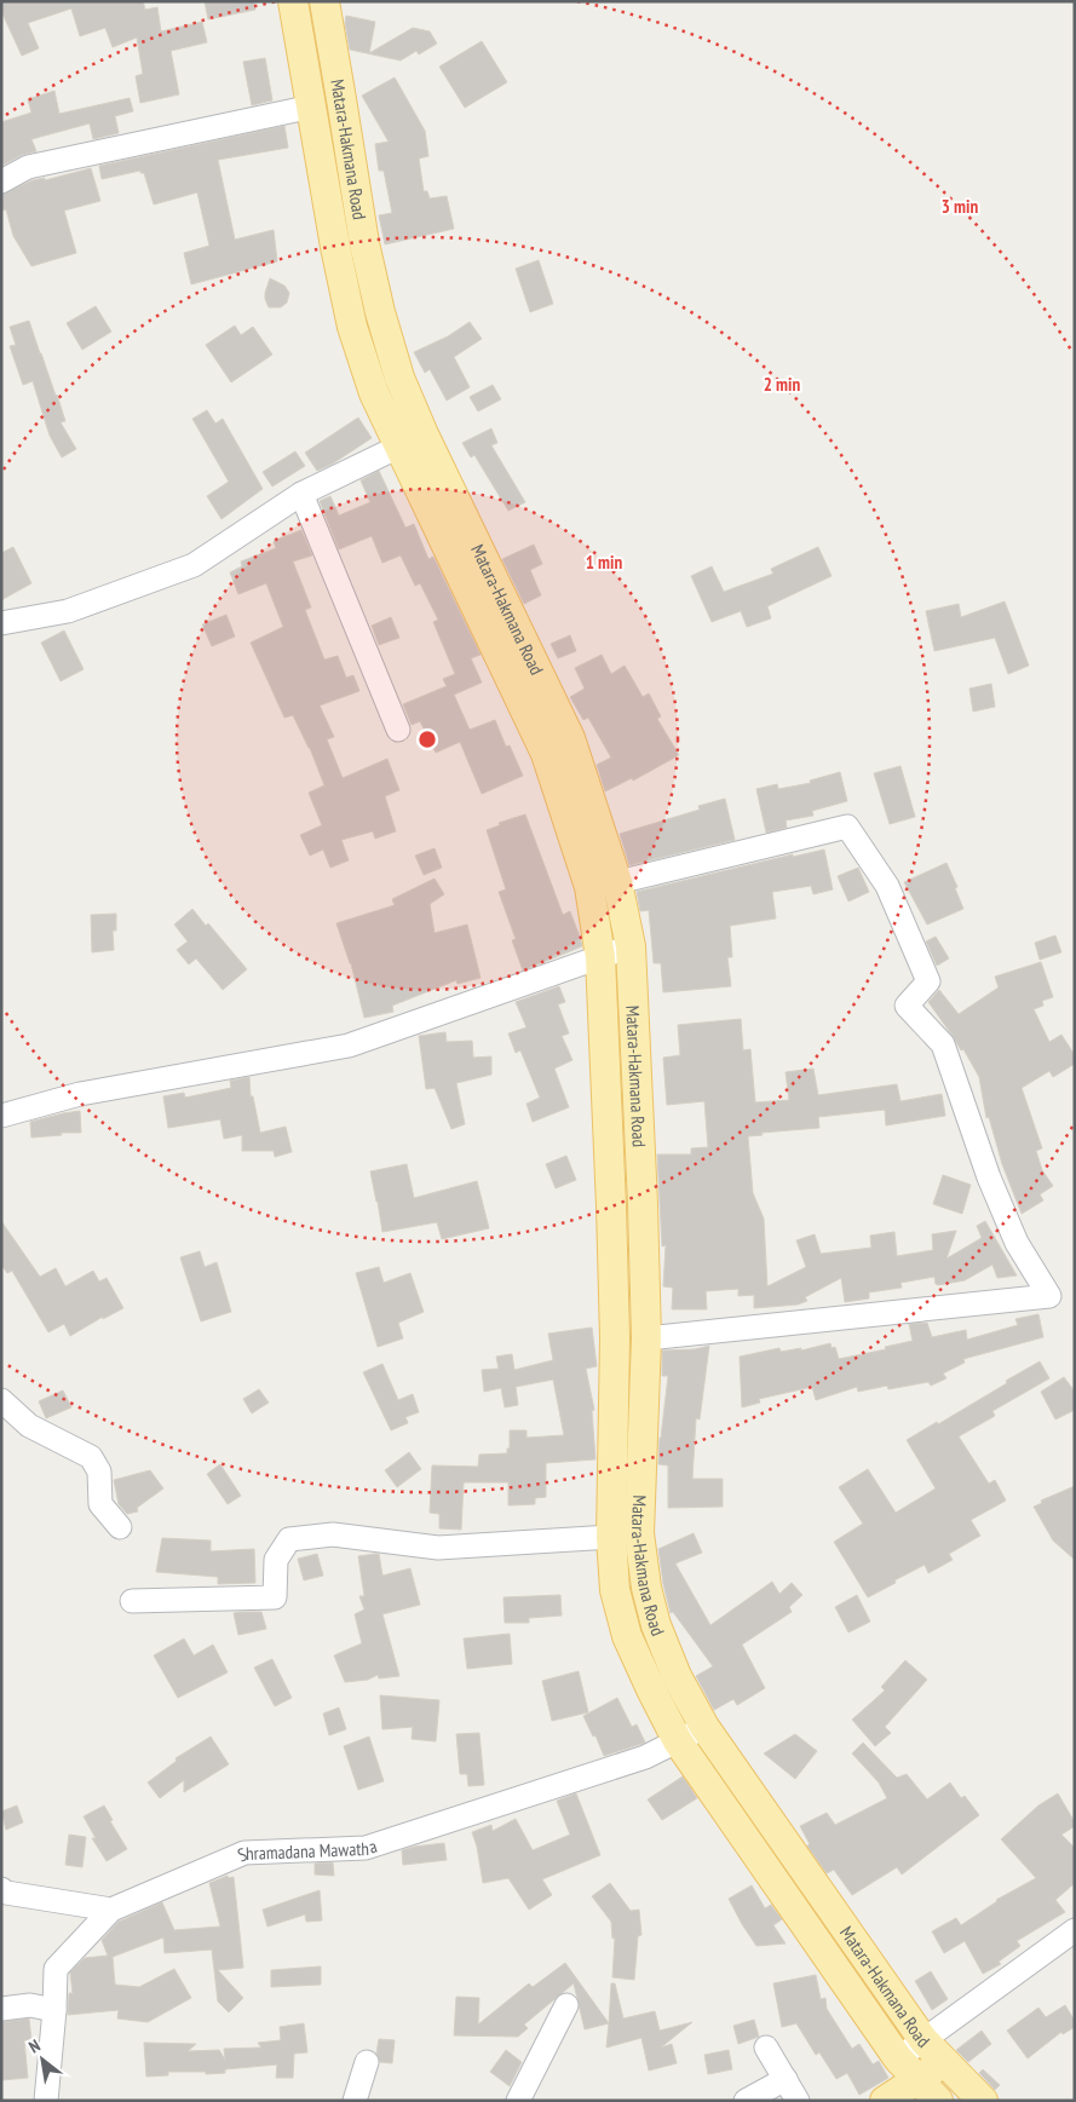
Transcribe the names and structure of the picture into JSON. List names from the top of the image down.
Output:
{
  "streets": {
    "main road": ["Matara-Hakmana Road"],
    "street": ["Shramadana Mawatha"]
  },
  "crossings": [
    ["Matara-Hakmana Road", "Shramadana Mawatha"]
  ],
  "north": "top left",
  "rings": ["3 min", "2 min", "1 min"]
}
